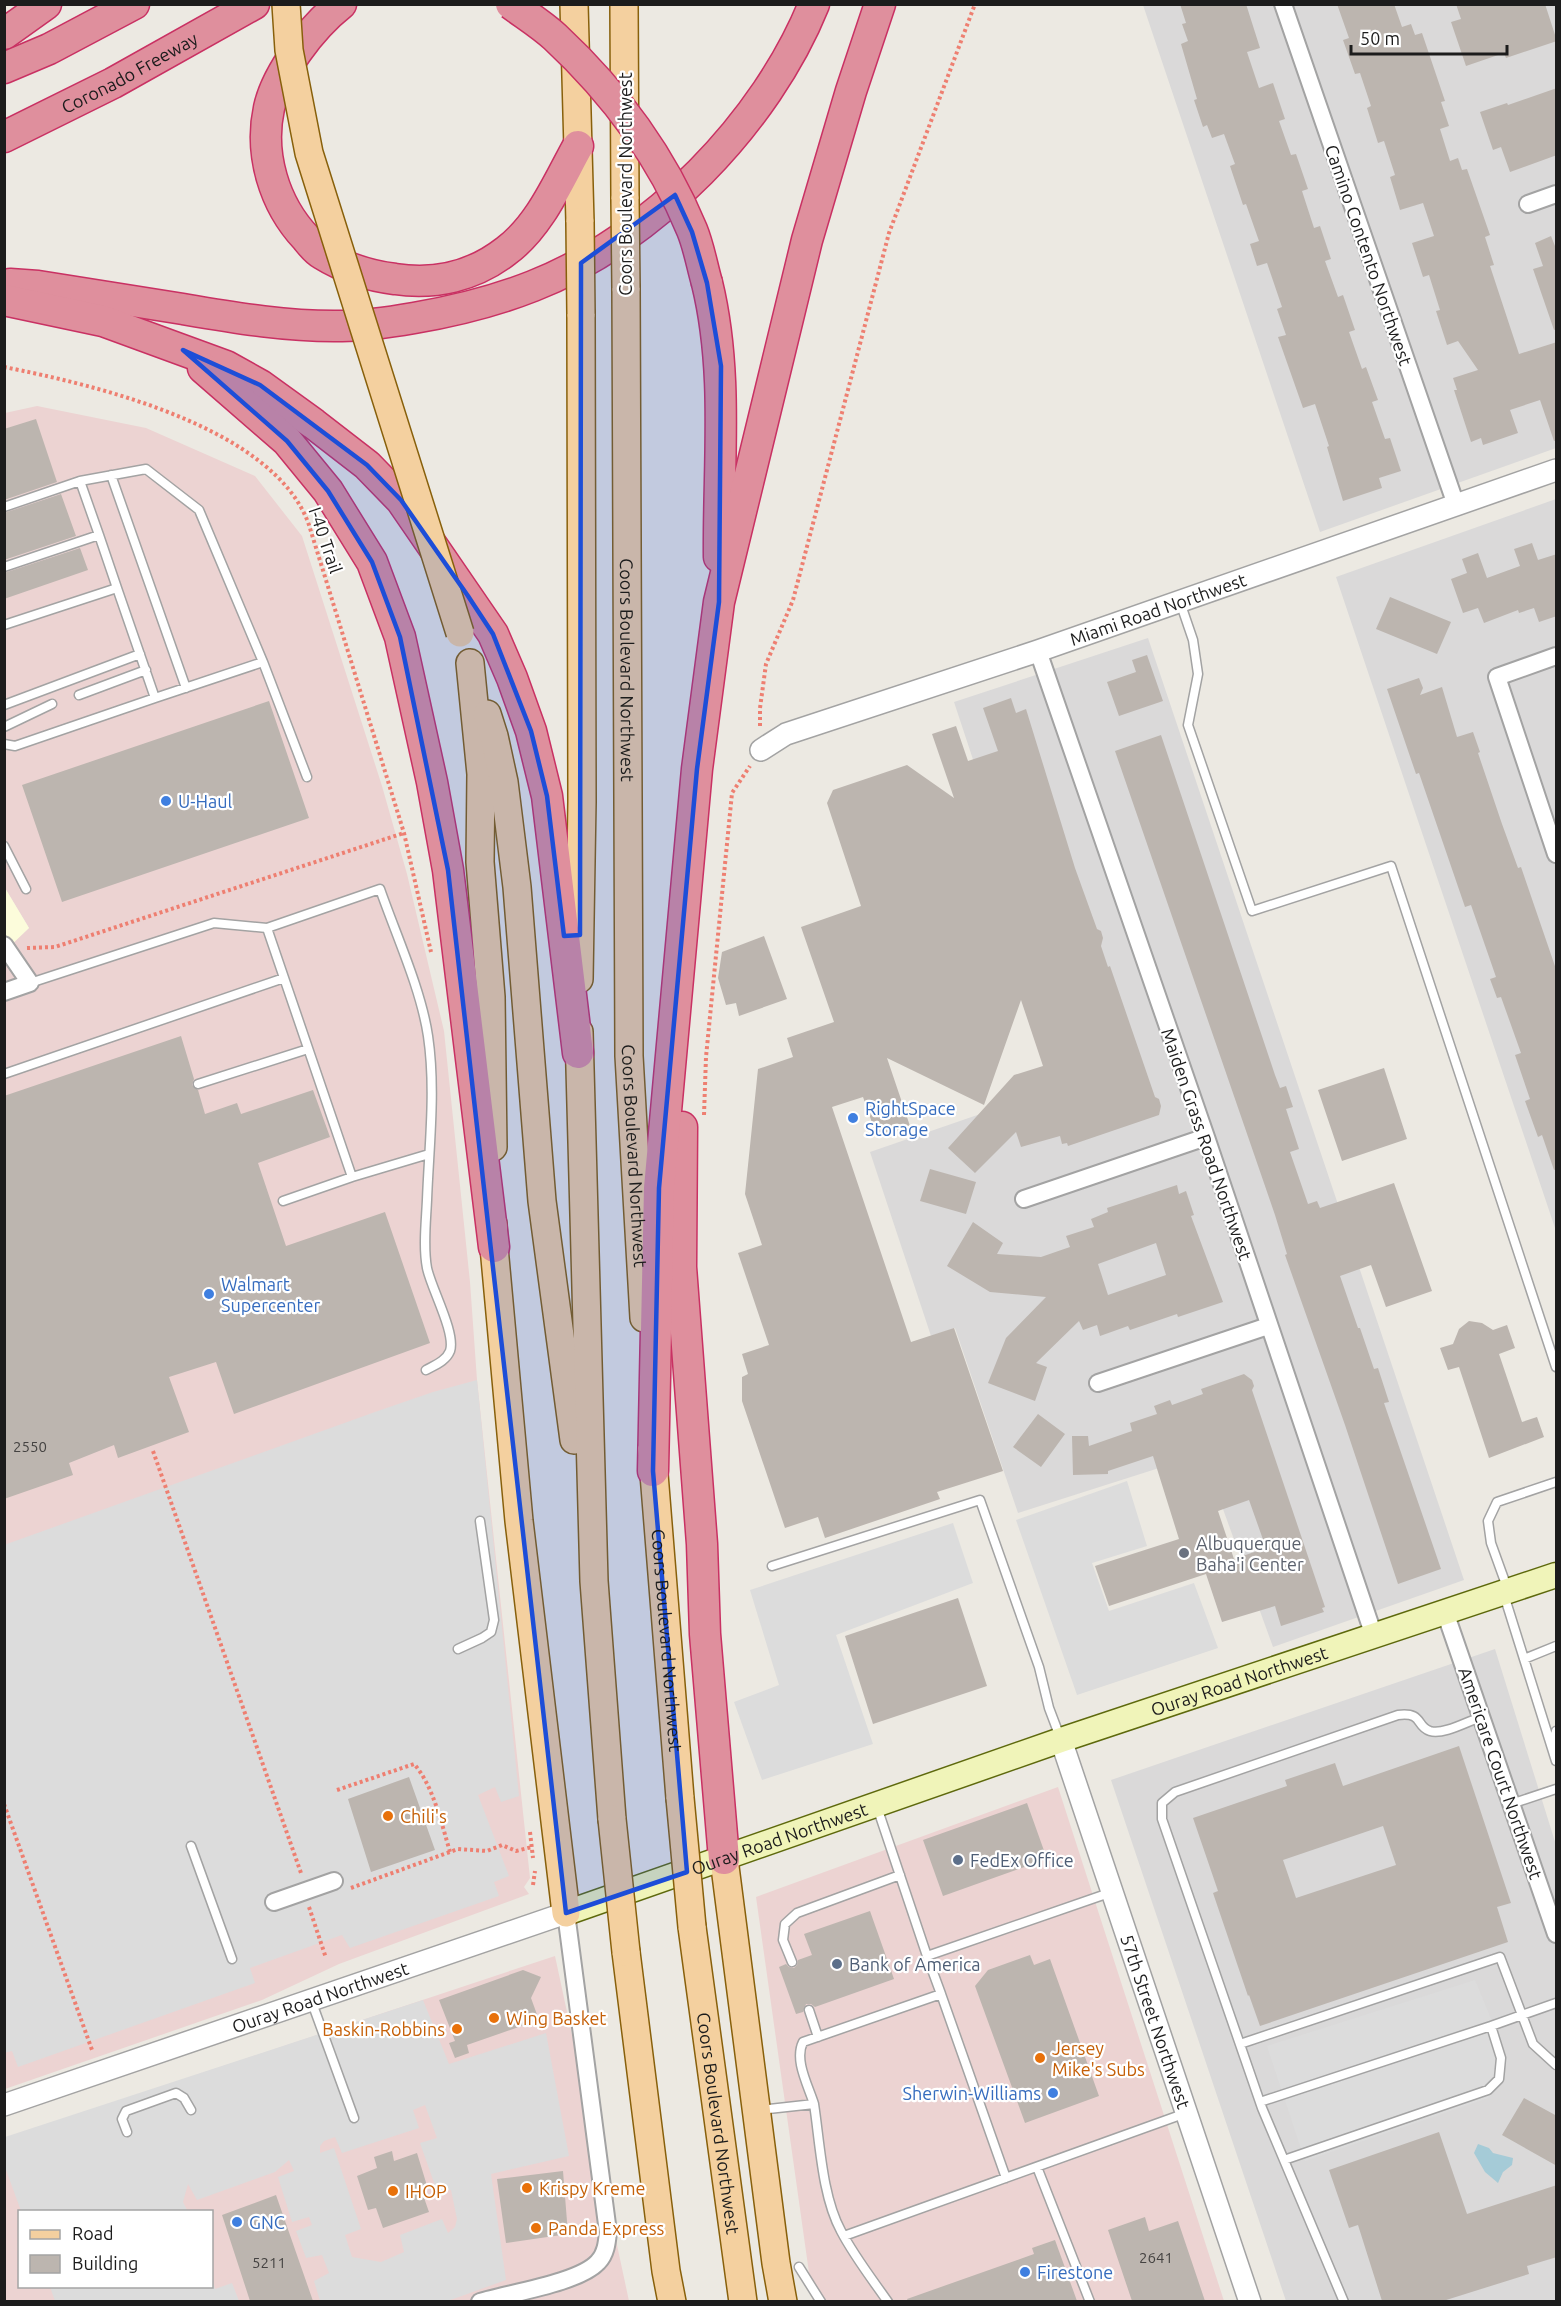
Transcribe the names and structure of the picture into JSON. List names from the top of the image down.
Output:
{
  "streets": {
    "highway": ["Coronado Freeway"],
    "main road": ["Coors Boulevard Northwest", "Ouray Road Northwest"],
    "street": [
      "Camino Contento Northwest",
      "Miami Road Northwest",
      "Maiden Grass Road Northwest",
      "Americare Court Northwest",
      "57th Street Northwest"
    ],
    "path": ["I-40 Trail"]
  },
  "crossings": [
    ["Camino Contento Northwest", "Miami Road Northwest"],
    ["Miami Road Northwest", "Maiden Grass Road Northwest"],
    ["Maiden Grass Road Northwest", "Ouray Road Northwest"],
    ["Ouray Road Northwest", "Americare Court Northwest"],
    ["Ouray Road Northwest", "57th Street Northwest"]
  ],
  "places": [
    "U-Haul",
    "RightSpace Storage",
    "Walmart Supercenter",
    "Albuquerque Baha'i Center",
    "Chili's",
    "FedEx Office",
    "Bank of America",
    "Wing Basket",
    "Baskin-Robbins",
    "Jersey Mike's Subs",
    "Sherwin-Williams",
    "Krispy Kreme",
    "IHOP",
    "GNC",
    "Panda Express",
    "Firestone"
  ],
  "house_numbers": ["2550", "2641", "5211"],
  "legend": ["Road", "Building"],
  "scale_bar": "50 m"
}
